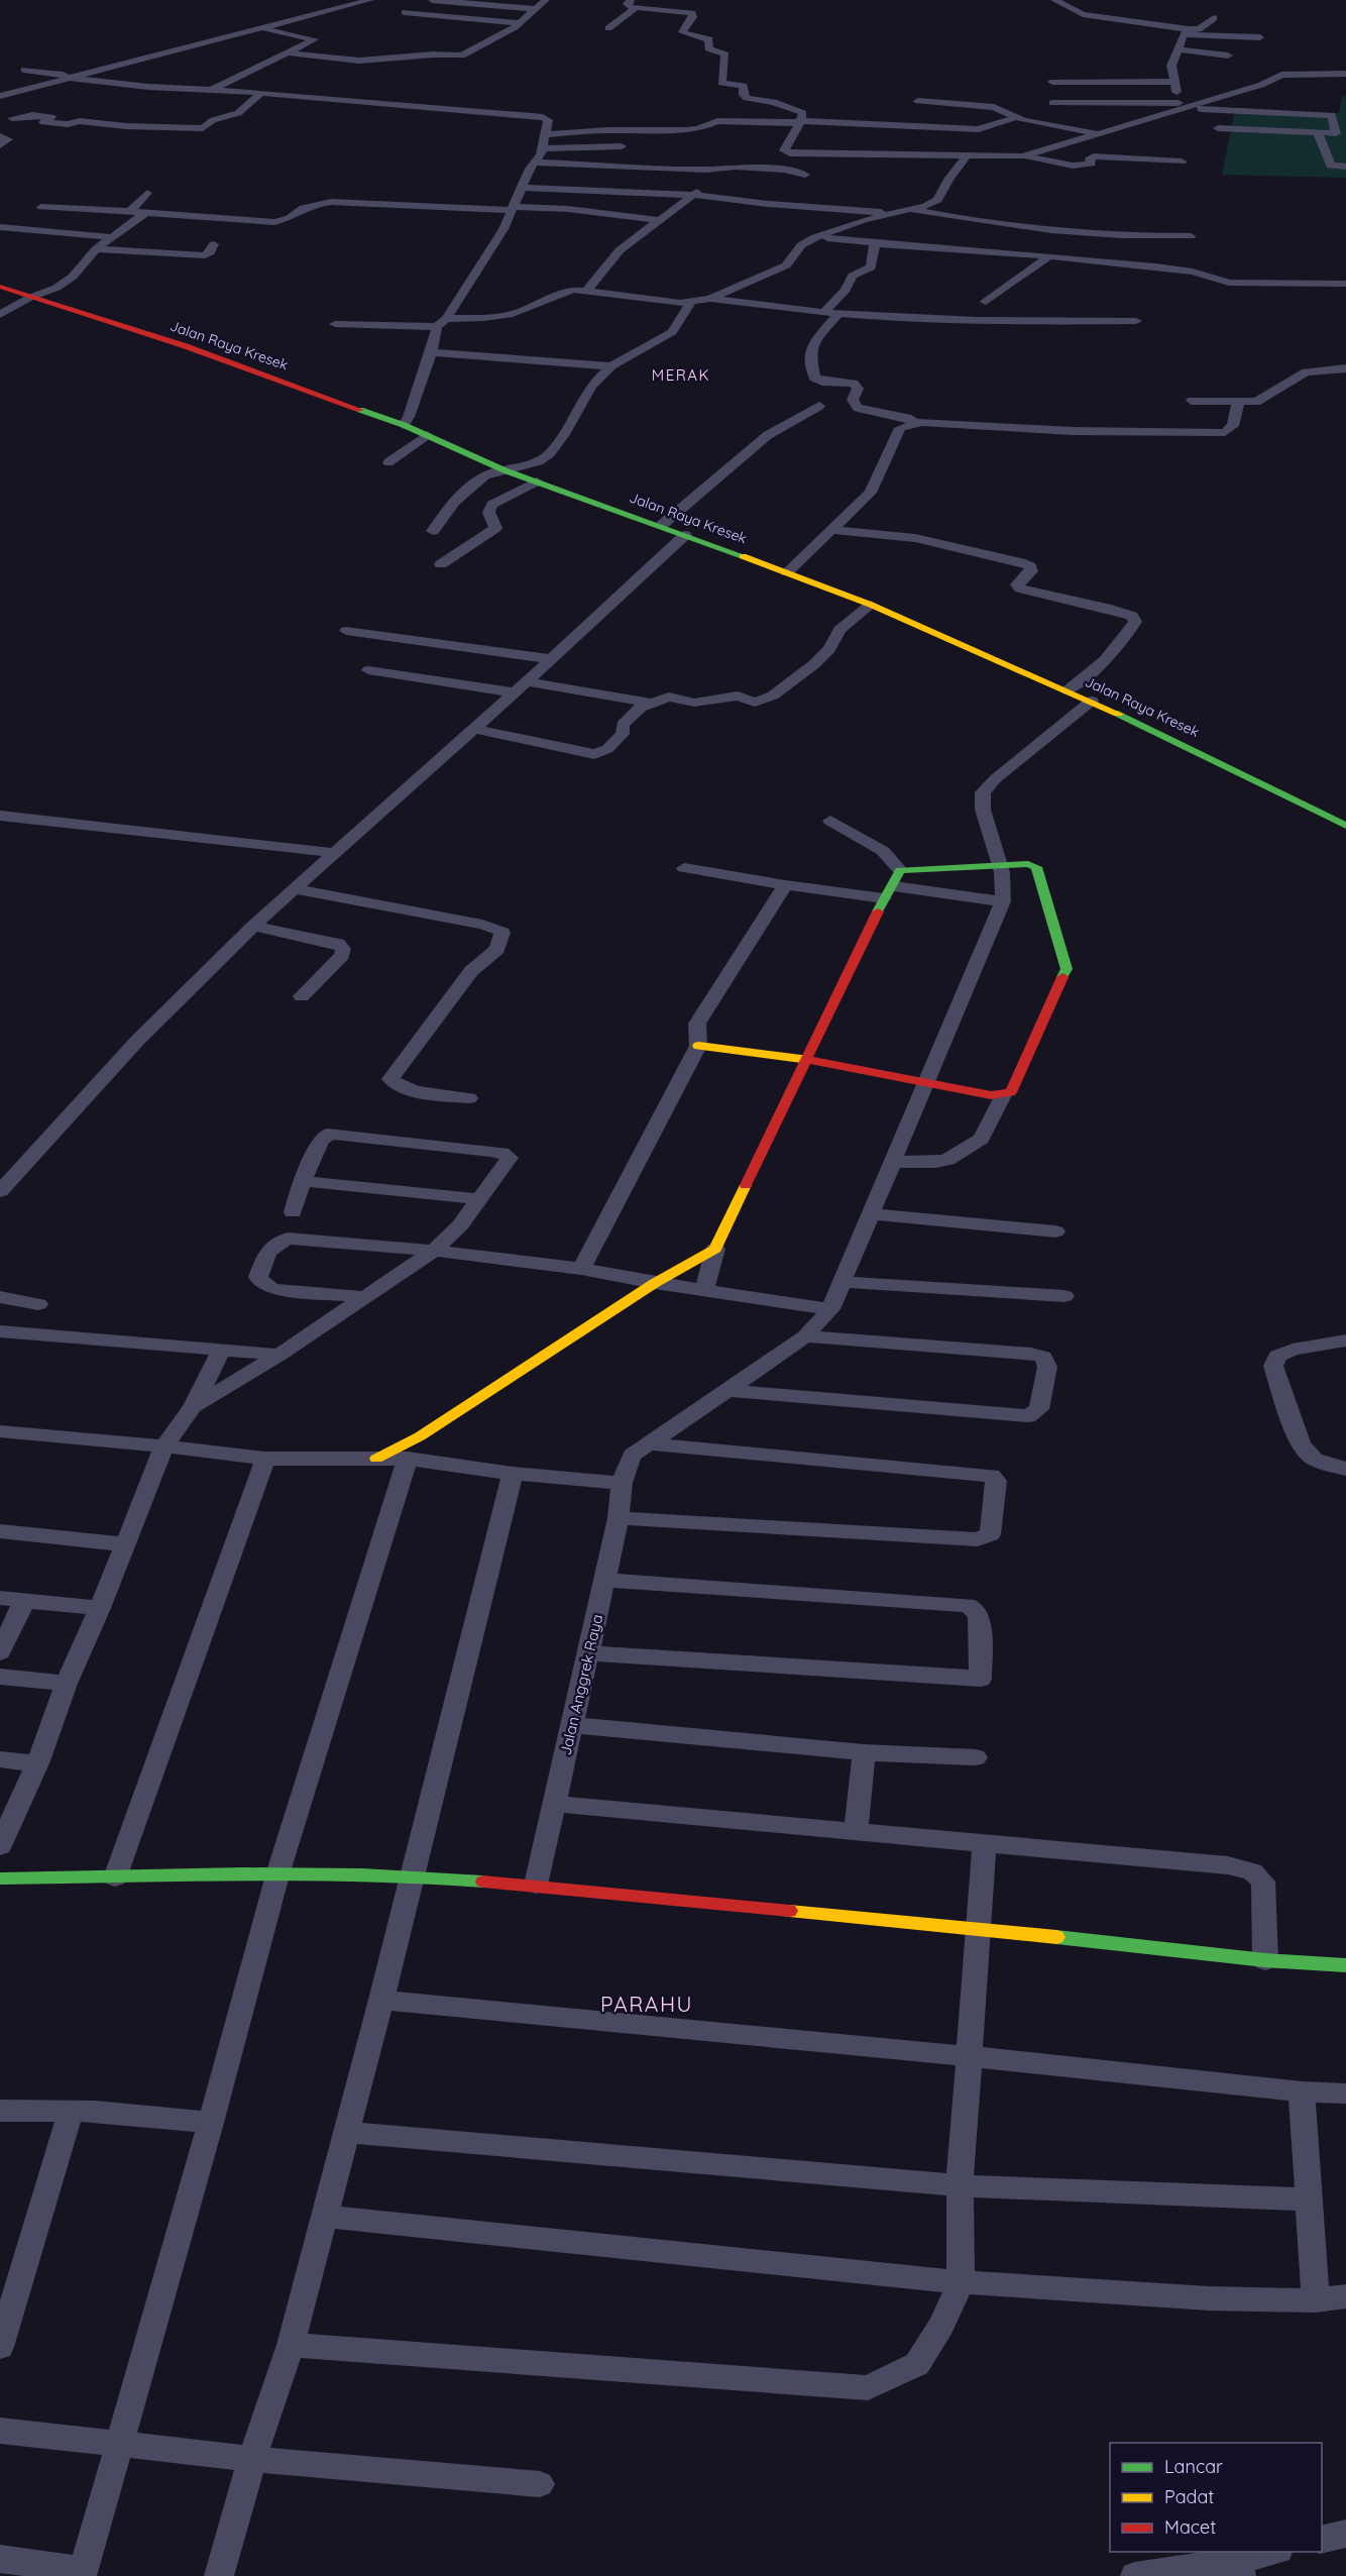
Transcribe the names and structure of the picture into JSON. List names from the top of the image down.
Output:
{
  "streets": {
    "street": ["Jalan Raya Kresek", "Jalan Anggrek Raya"]
  },
  "districts": ["MERAK", "PARAHU"],
  "legend": ["Lancar", "Padat", "Macet"]
}
